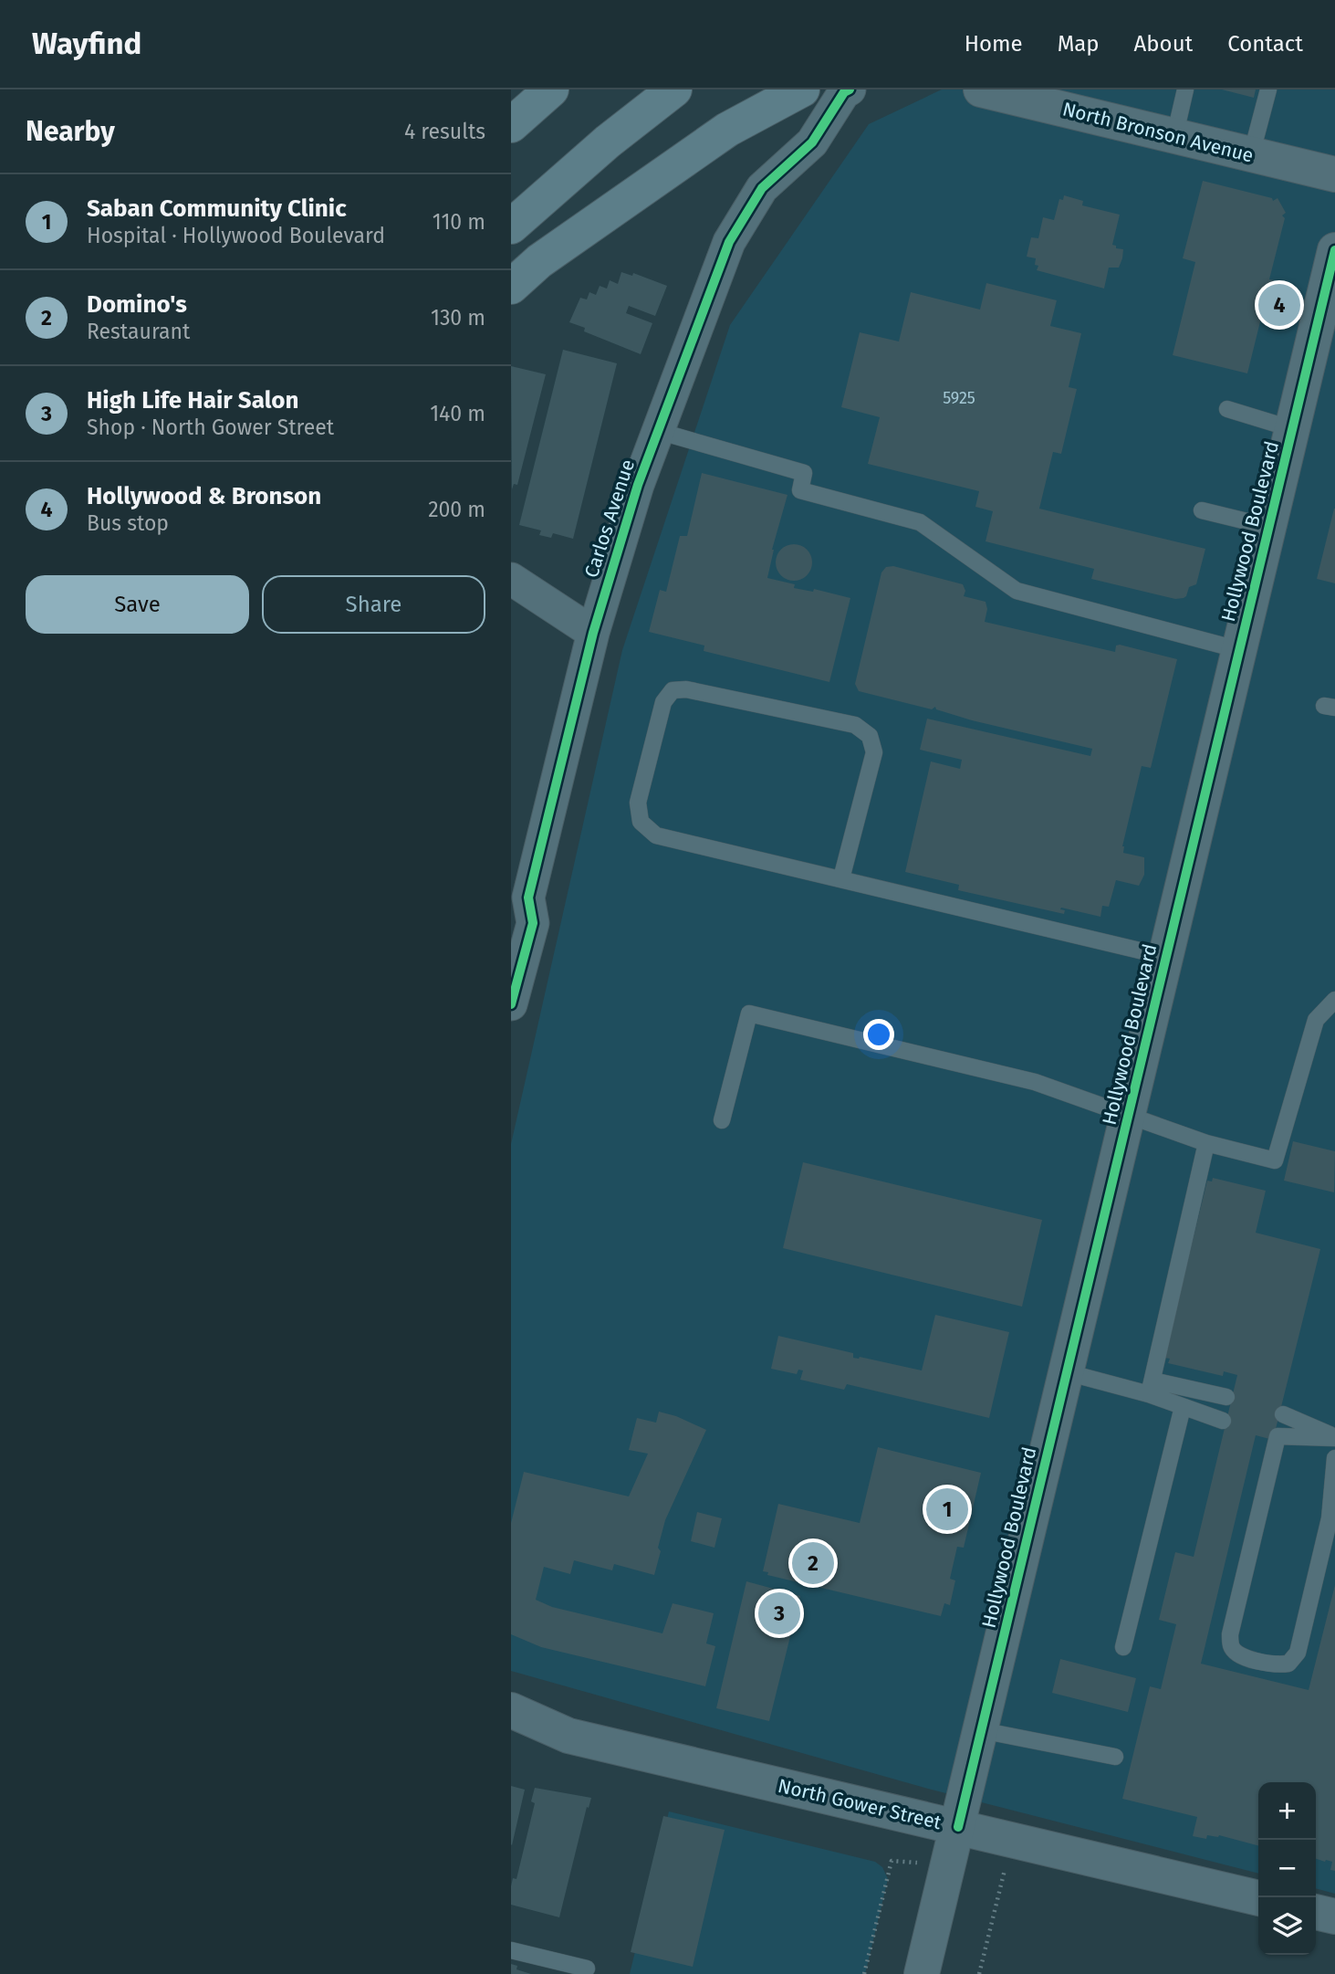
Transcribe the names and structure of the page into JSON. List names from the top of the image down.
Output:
{
  "streets": {
    "main road": ["North Bronson Avenue", "Hollywood Boulevard", "North Gower Street"],
    "street": ["Carlos Avenue"]
  },
  "crossings": [
    ["Hollywood Boulevard", "North Gower Street"]
  ],
  "house_numbers": ["5925"],
  "page": {
    "header": "Wayfind",
    "nav": [
      "Home",
      "Map",
      "About",
      "Contact"
    ],
    "heading": ["Nearby", "4 results"],
    "list": [
      {
        "mark": "1",
        "name": "Saban Community Clinic",
        "note": "Hospital · Hollywood Boulevard",
        "value": "110 m"
      },
      {
        "mark": "2",
        "name": "Domino's",
        "note": "Restaurant",
        "value": "130 m"
      },
      {
        "mark": "3",
        "name": "High Life Hair Salon",
        "note": "Shop · North Gower Street",
        "value": "140 m"
      },
      {
        "mark": "4",
        "name": "Hollywood & Bronson",
        "note": "Bus stop",
        "value": "200 m"
      }
    ],
    "pins": [
      "4",
      "1",
      "2",
      "3"
    ],
    "buttons": ["Save", "Share"],
    "map_buttons": ["+", "−"]
  }
}
